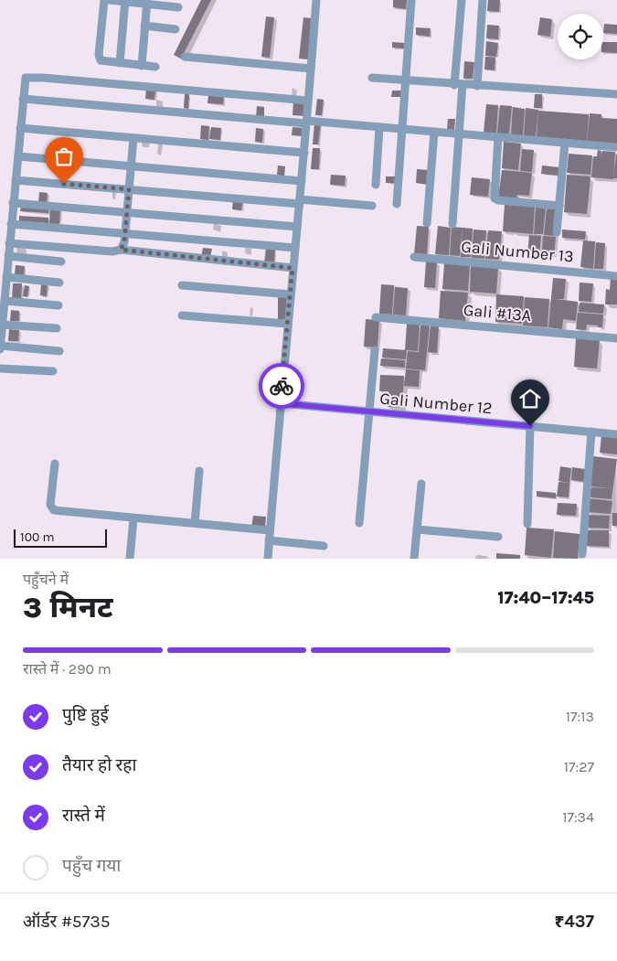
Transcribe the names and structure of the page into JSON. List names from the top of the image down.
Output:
{
  "streets": {
    "street": ["Gali Number 13", "Gali #13A", "Gali Number 12"]
  },
  "scale_bar": "100 m",
  "page": {
    "scale": "100 m",
    "heading": ["3 मिनट", "पहुँचने में", "17:40–17:45"],
    "panel": ["ऑर्डर #5735", "₹437"],
    "bar": "रास्ते में · 290 m",
    "list": [
      ["पुष्टि हुई", "17:13"],
      ["तैयार हो रहा", "17:27"],
      ["रास्ते में", "17:34"],
      "पहुँच गया"
    ]
  }
}
